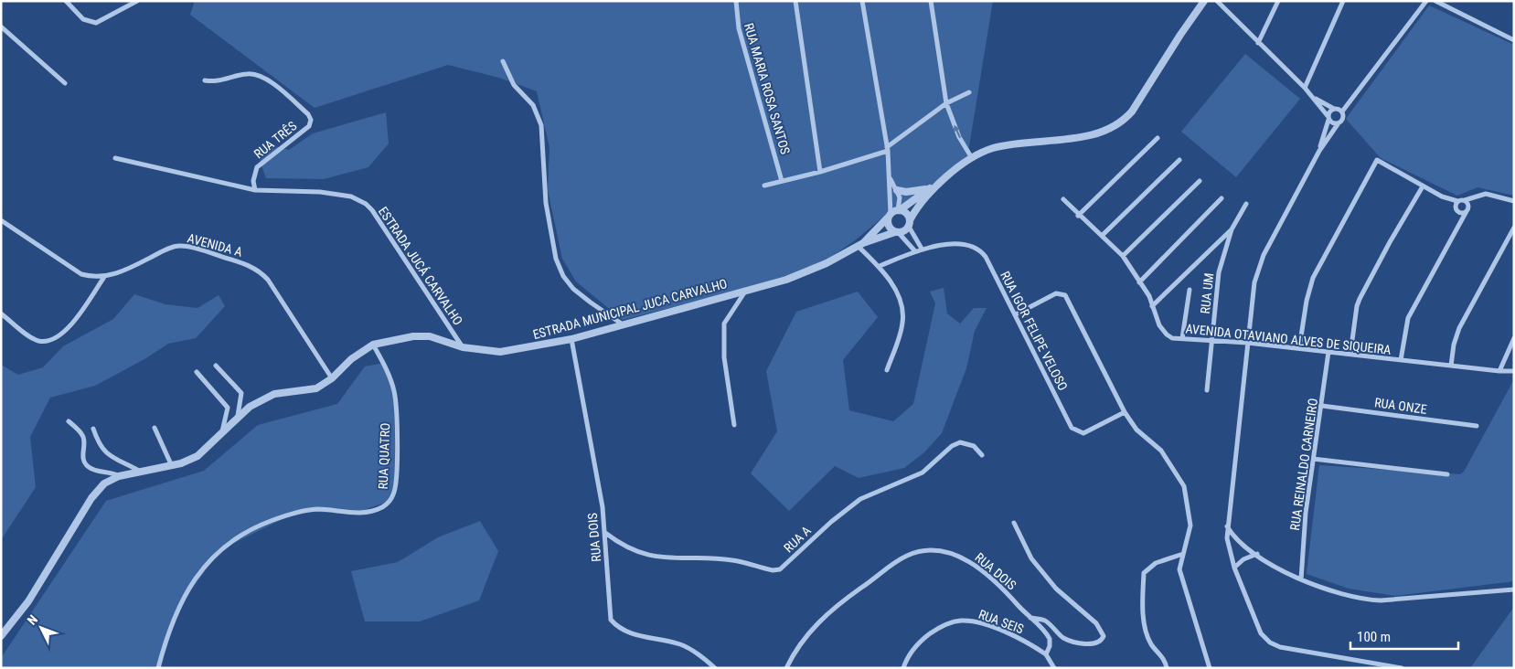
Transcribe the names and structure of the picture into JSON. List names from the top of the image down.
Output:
{
  "streets": {
    "street": [
      "RUA MARIA ROSA SANTOS",
      "RUA TRÊS",
      "AVENIDA A",
      "ESTRADA JUCÁ CARVALHO",
      "RUA UM",
      "ESTRADA MUNICIPAL JUCA CARVALHO",
      "RUA IGOR FELIPE VELOSO",
      "AVENIDA OTAVIANO ALVES DE SIQUEIRA",
      "RUA ONZE",
      "RUA QUATRO",
      "RUA REINALDO CARNEIRO",
      "RUA DOIS",
      "RUA A",
      "RUA SEIS"
    ]
  },
  "crossings": [
    ["RUA TRÊS", "ESTRADA JUCÁ CARVALHO"],
    ["AVENIDA A", "ESTRADA MUNICIPAL JUCA CARVALHO"],
    ["ESTRADA JUCÁ CARVALHO", "ESTRADA MUNICIPAL JUCA CARVALHO"],
    ["RUA UM", "AVENIDA OTAVIANO ALVES DE SIQUEIRA"],
    ["ESTRADA MUNICIPAL JUCA CARVALHO", "RUA QUATRO"],
    ["ESTRADA MUNICIPAL JUCA CARVALHO", "RUA DOIS"],
    ["AVENIDA OTAVIANO ALVES DE SIQUEIRA", "RUA REINALDO CARNEIRO"],
    ["RUA ONZE", "RUA REINALDO CARNEIRO"],
    ["RUA DOIS", "RUA A"],
    ["RUA DOIS", "RUA SEIS"]
  ],
  "scale_bar": "100 m",
  "north": "top left"
}
